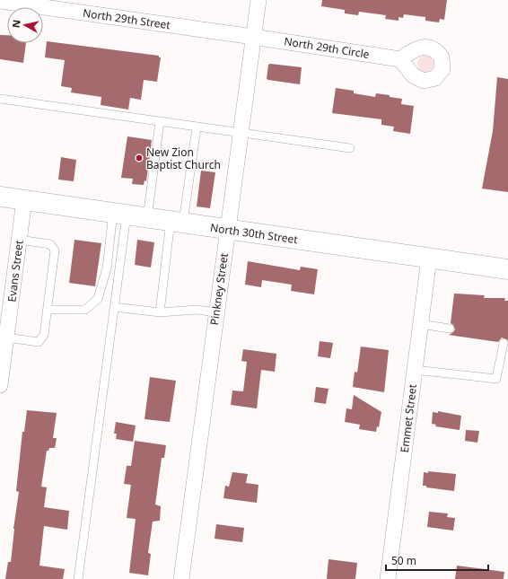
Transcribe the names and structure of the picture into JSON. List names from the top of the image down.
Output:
{
  "streets": {
    "main road": ["North 30th Street"],
    "street": [
      "North 29th Street",
      "North 29th Circle",
      "Evans Street",
      "Pinkney Street",
      "Emmet Street"
    ]
  },
  "crossings": [
    ["North 29th Street", "North 29th Circle"],
    ["North 29th Street", "Pinkney Street"],
    ["North 29th Circle", "Pinkney Street"],
    ["North 30th Street", "Evans Street"],
    ["North 30th Street", "Pinkney Street"],
    ["North 30th Street", "Emmet Street"]
  ],
  "places": ["New Zion Baptist Church"],
  "scale_bar": "50 m",
  "north": "left"
}
